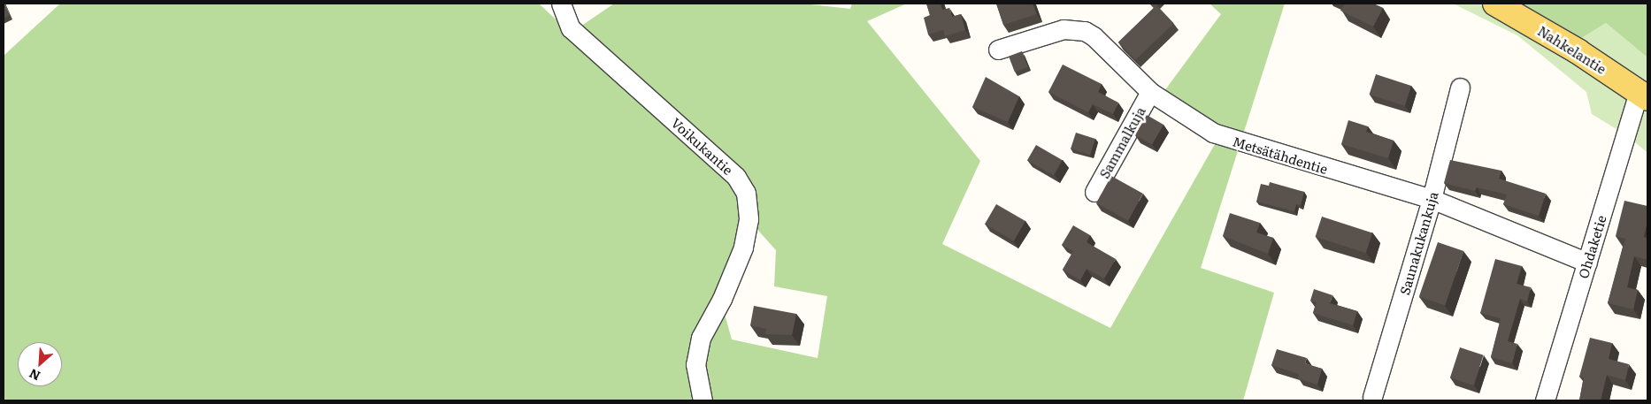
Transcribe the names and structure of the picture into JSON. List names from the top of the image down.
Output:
{
  "streets": {
    "main road": ["Nahkelantie"],
    "street": [
      "Sammalkuja",
      "Voikukantie",
      "Metsätähdentie",
      "Saunakukankuja",
      "Ohdaketie"
    ]
  },
  "crossings": [
    ["Nahkelantie", "Ohdaketie"],
    ["Sammalkuja", "Metsätähdentie"],
    ["Metsätähdentie", "Saunakukankuja"],
    ["Metsätähdentie", "Ohdaketie"]
  ],
  "north": "bottom left"
}
